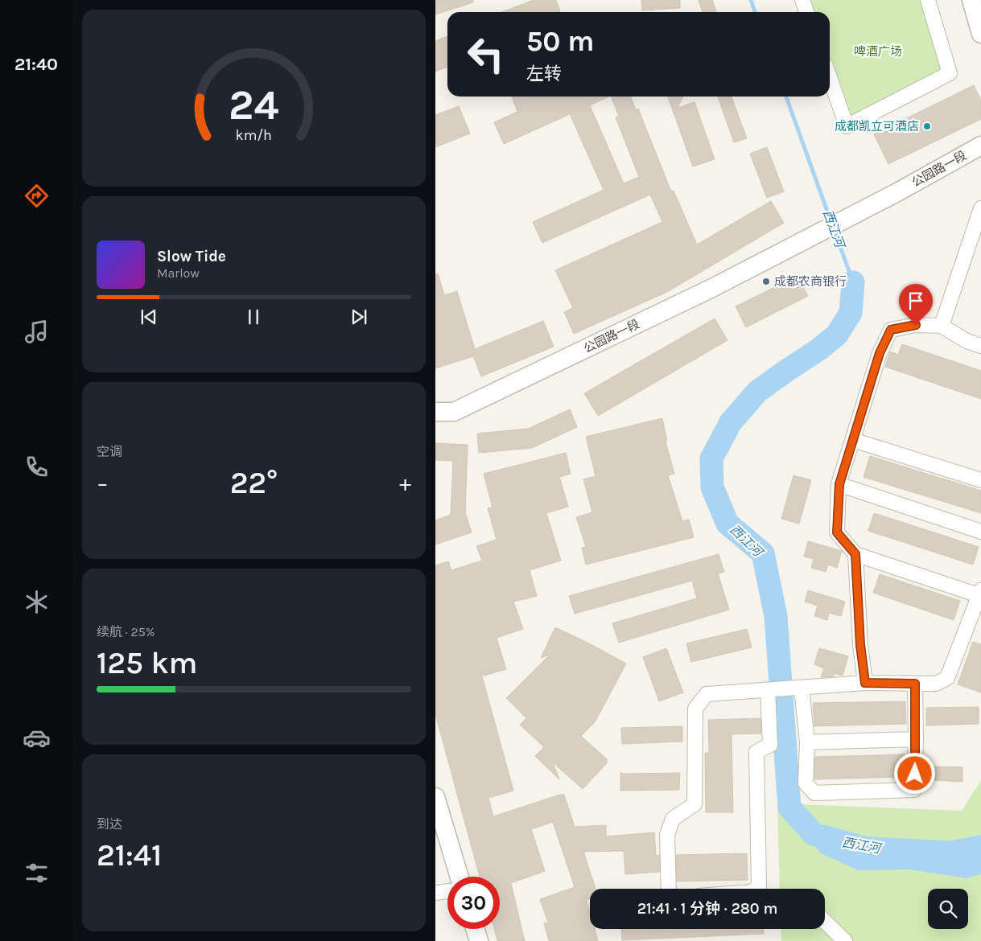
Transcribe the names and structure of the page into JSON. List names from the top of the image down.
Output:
{
  "streets": {
    "street": ["公园路一段"]
  },
  "water": ["西江河"],
  "parks": ["啤酒广场"],
  "places": ["成都凯立可酒店", "成都农商银行"],
  "page": {
    "tabs": "21:40",
    "turn": ["50 m", "左转"],
    "song": ["Slow Tide", "Marlow"],
    "tile": [
      "空调",
      ["续航 · 25%", "125 km"],
      ["到达", "21:41"]
    ],
    "heat": ["−", "22°", "+"],
    "limit": "30",
    "trip": "21:41 · 1 分钟 · 280 m",
    "gauge": ["24", "km/h"]
  }
}
